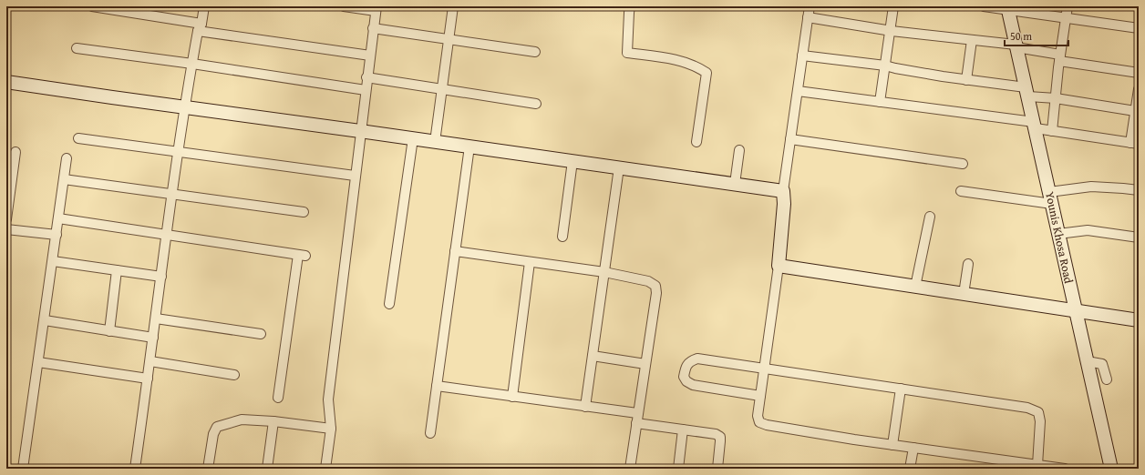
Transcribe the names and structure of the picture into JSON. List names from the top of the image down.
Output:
{
  "streets": {
    "street": ["Younis Khosa Road"]
  },
  "scale_bar": "50 m"
}
